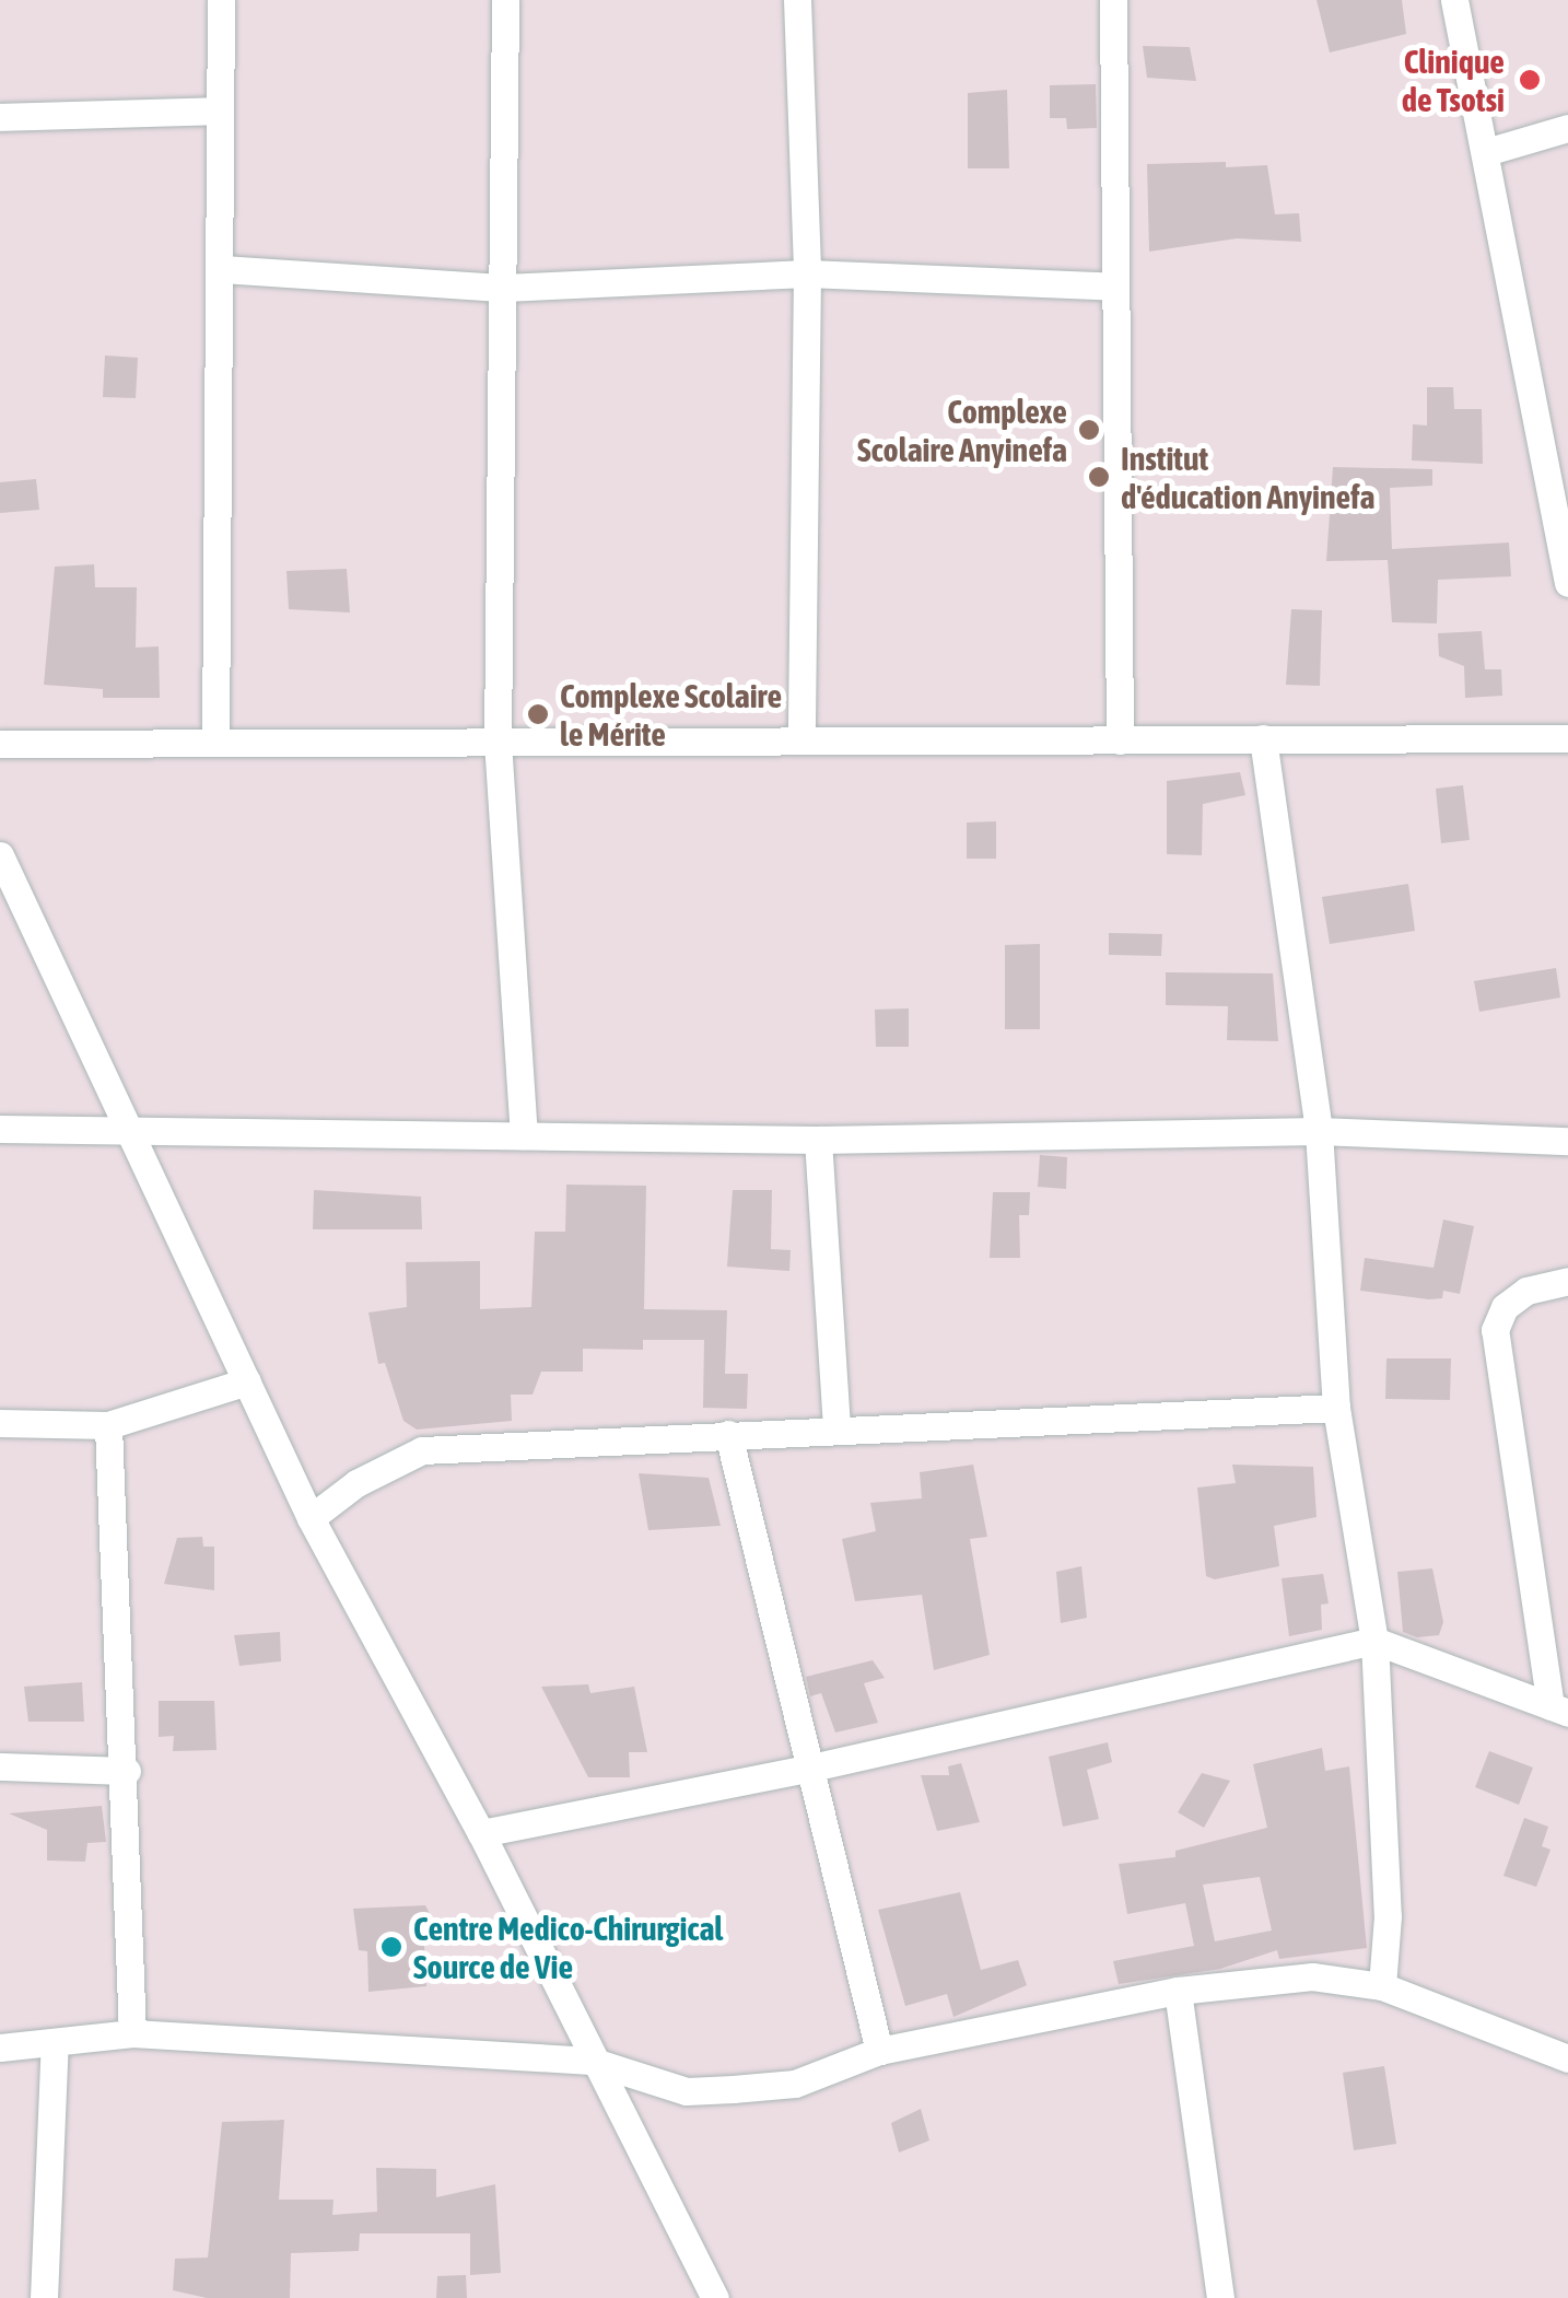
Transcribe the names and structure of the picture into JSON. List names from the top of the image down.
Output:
{
  "places": [
    "Clinique de Tsotsi",
    "Complexe Scolaire Anyinefa",
    "Institut d'éducation Anyinefa",
    "Complexe Scolaire le Mérite",
    "Centre Medico-Chirurgical Source de Vie"
  ]
}
